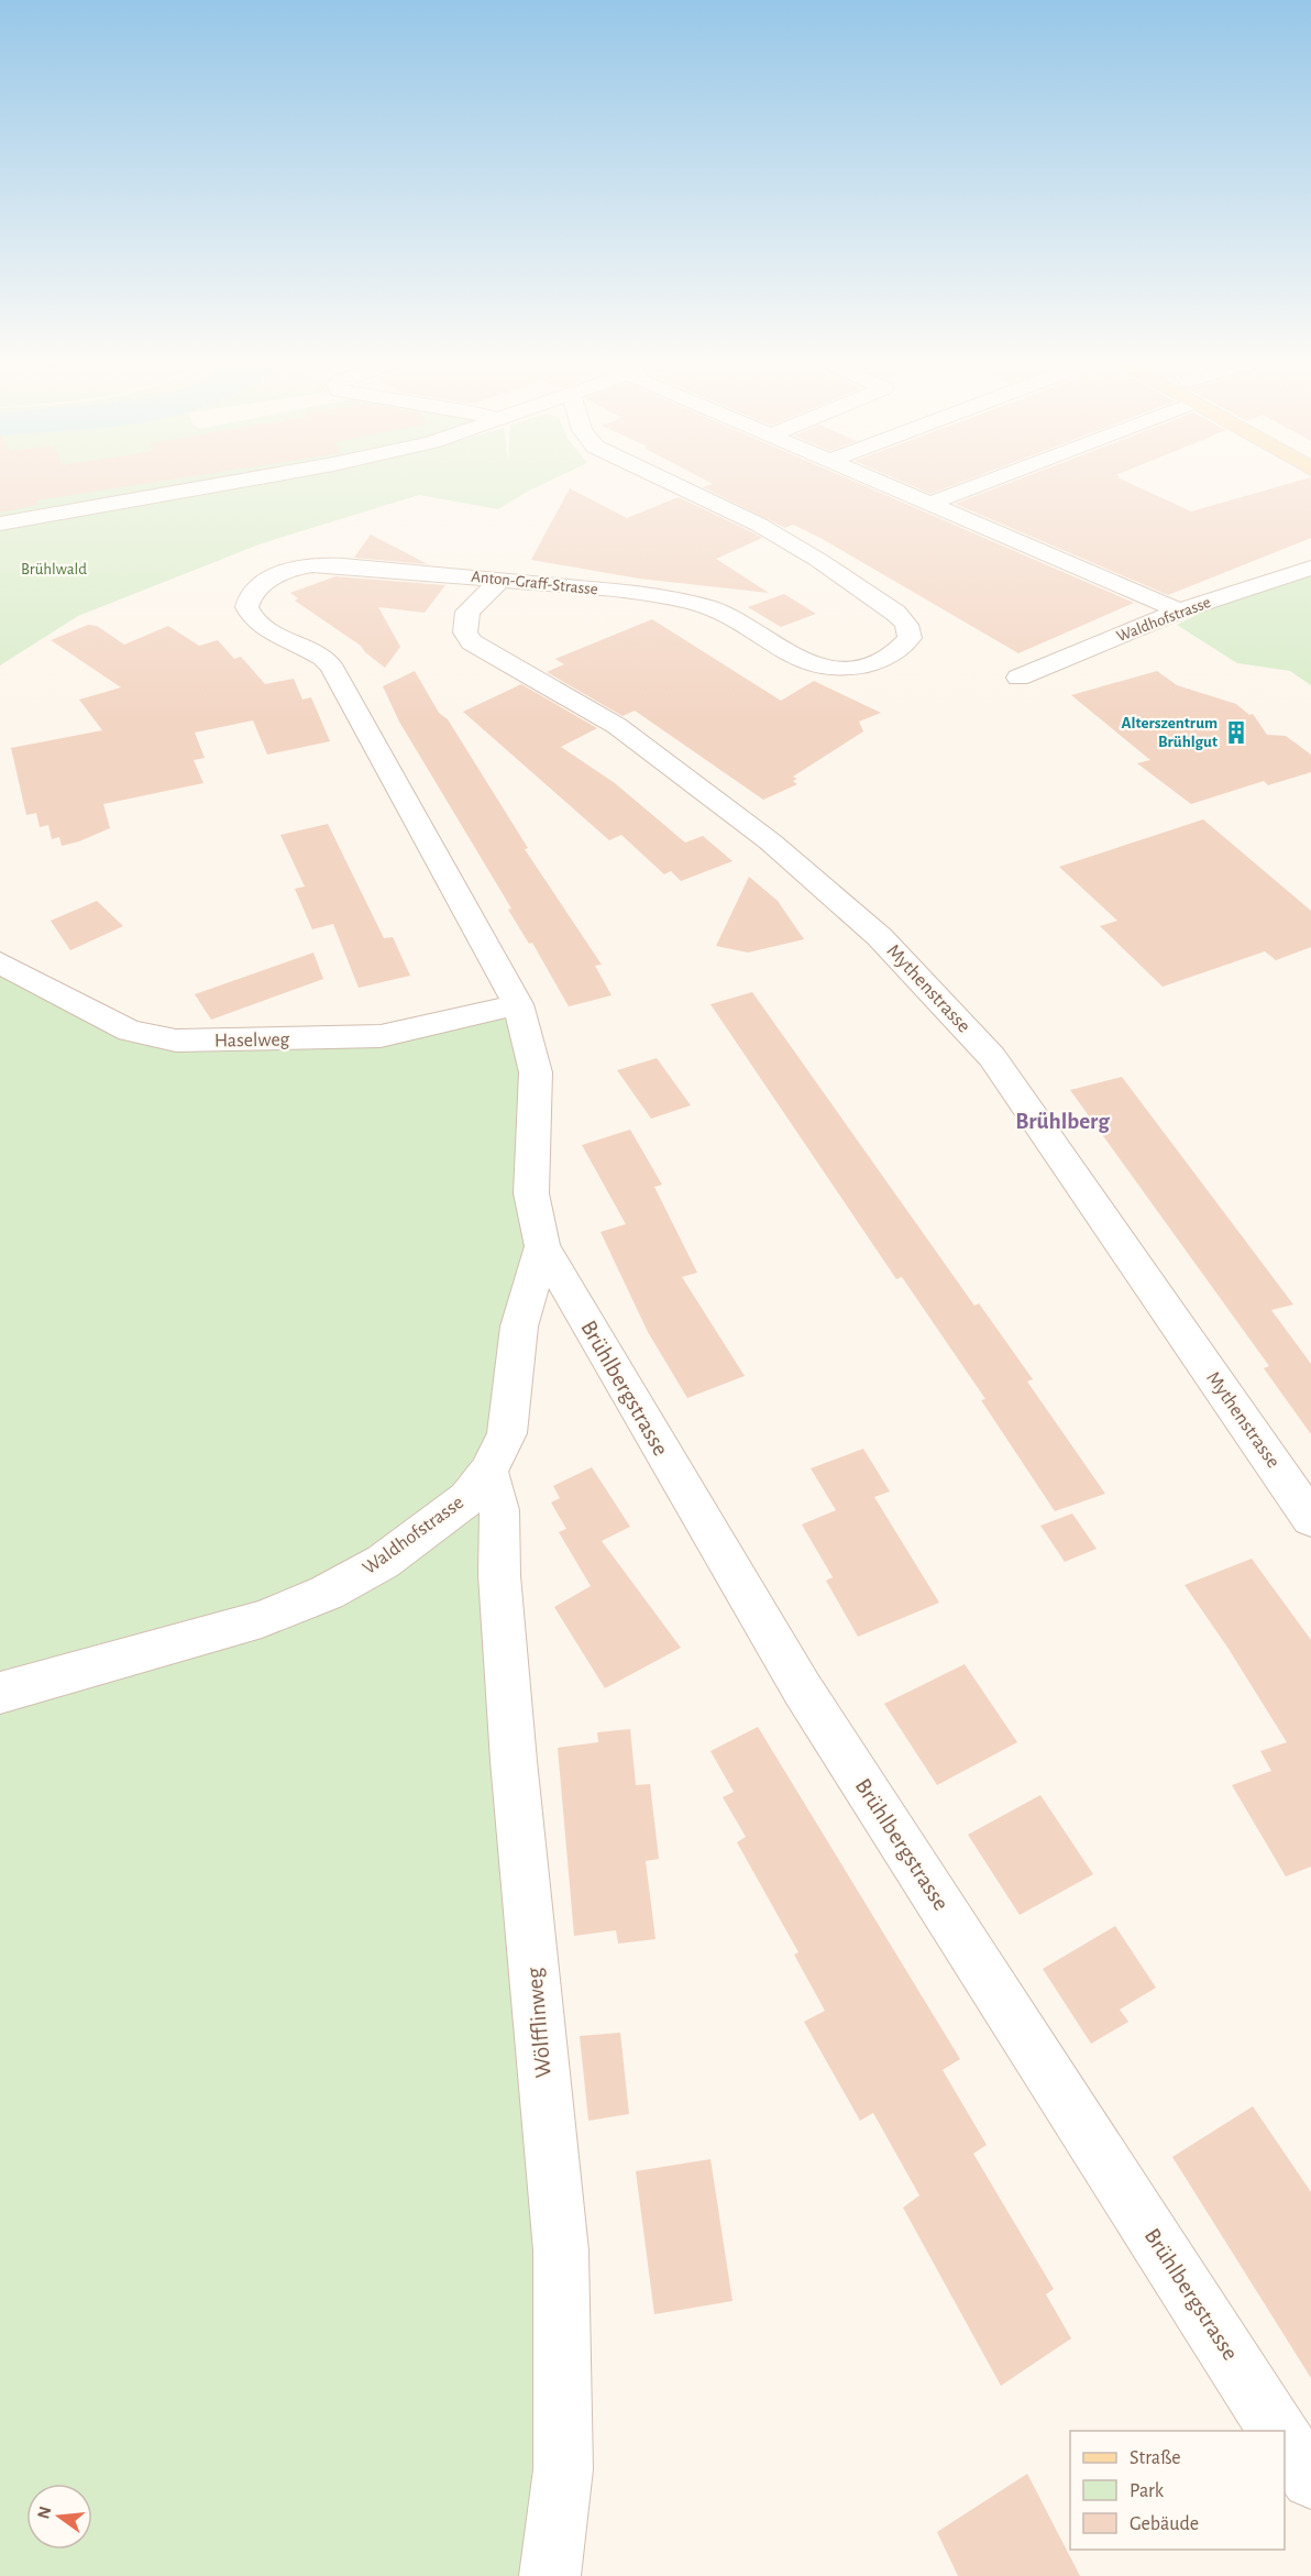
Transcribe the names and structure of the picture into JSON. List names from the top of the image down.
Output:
{
  "streets": {
    "street": [
      "Anton-Graff-Strasse",
      "Waldhofstrasse",
      "Mythenstrasse",
      "Haselweg",
      "Brühlbergstrasse",
      "Wölfflinweg"
    ]
  },
  "crossings": [
    ["Anton-Graff-Strasse", "Waldhofstrasse"],
    ["Anton-Graff-Strasse", "Mythenstrasse"],
    ["Anton-Graff-Strasse", "Haselweg"],
    ["Waldhofstrasse", "Brühlbergstrasse"],
    ["Waldhofstrasse", "Wölfflinweg"]
  ],
  "districts": ["Brühlberg"],
  "parks": ["Brühlwald"],
  "places": {
    "building": ["Alterszentrum Brühlgut"]
  },
  "legend": ["Straße", "Park", "Gebäude"],
  "north": "left"
}
